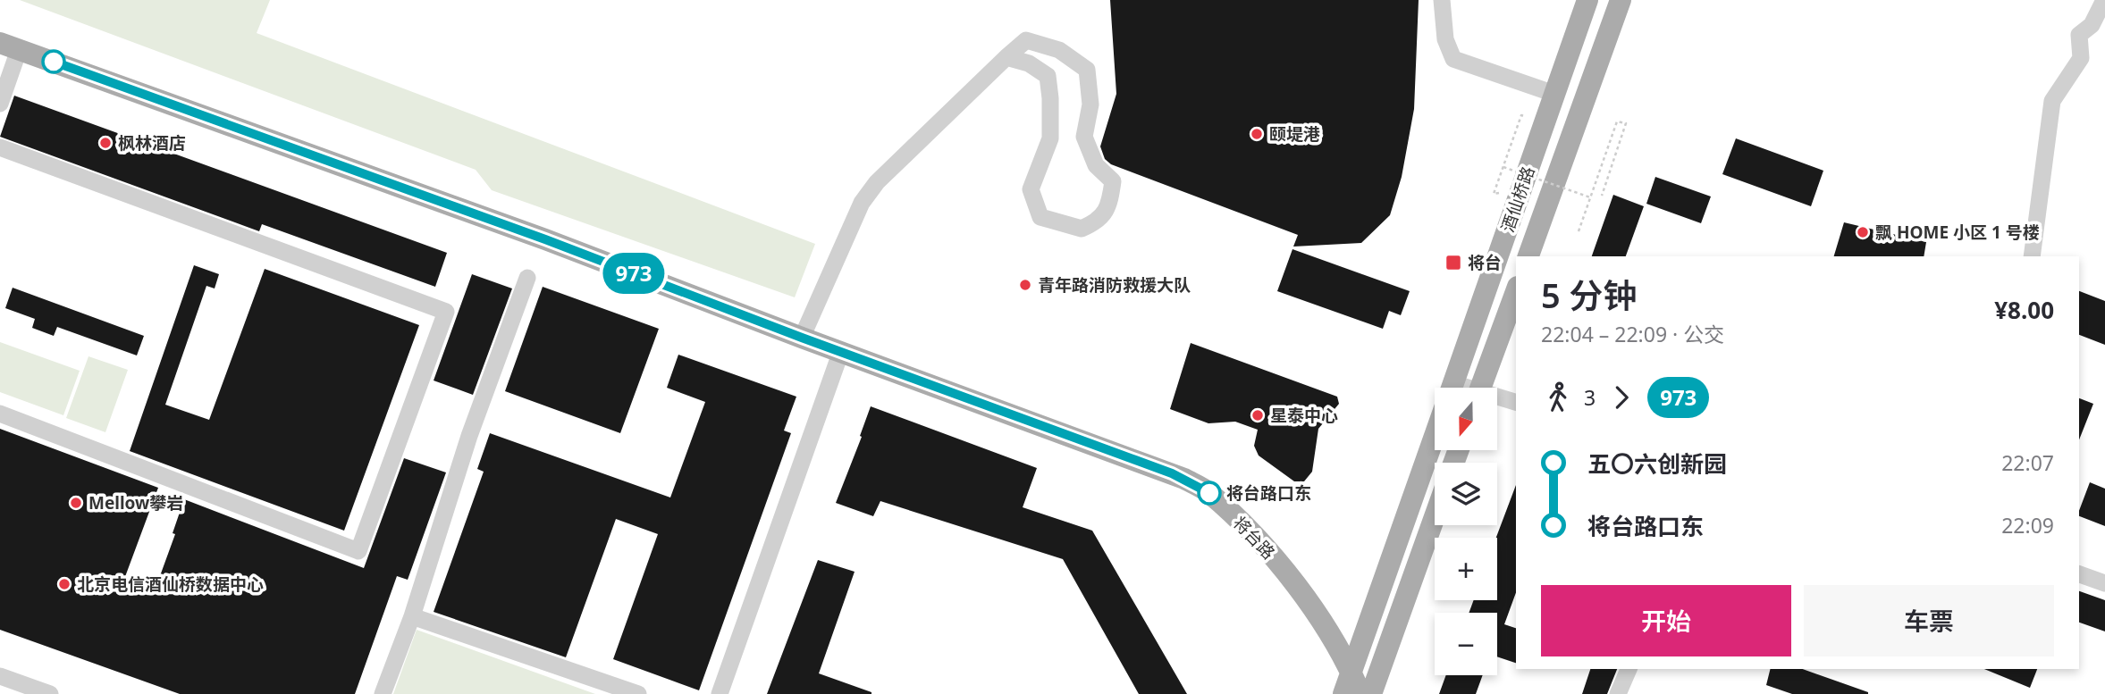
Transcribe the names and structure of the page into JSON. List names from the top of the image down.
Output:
{
  "streets": {
    "main road": ["酒仙桥路", "将台路"]
  },
  "places": {
    "other": [
      "颐堤港",
      "枫林酒店",
      "飘 HOME 小区 1 号楼",
      "青年路消防救援大队",
      "星泰中心",
      "将台路口东",
      "Mellow攀岩",
      "北京电信酒仙桥数据中心"
    ],
    "transit": ["将台"]
  },
  "lines": ["bus line 973"],
  "north": "bottom",
  "page": {
    "on_map": "973",
    "heading": ["5 分钟", "22:04 – 22:09 · 公交", "¥8.00"],
    "legs": ["3", "973"],
    "map_buttons": ["+", "−"],
    "list": [
      {
        "name": "五〇六创新园",
        "value": "22:07"
      },
      {
        "name": "将台路口东",
        "value": "22:09"
      }
    ],
    "buttons": ["开始", "车票"]
  }
}
